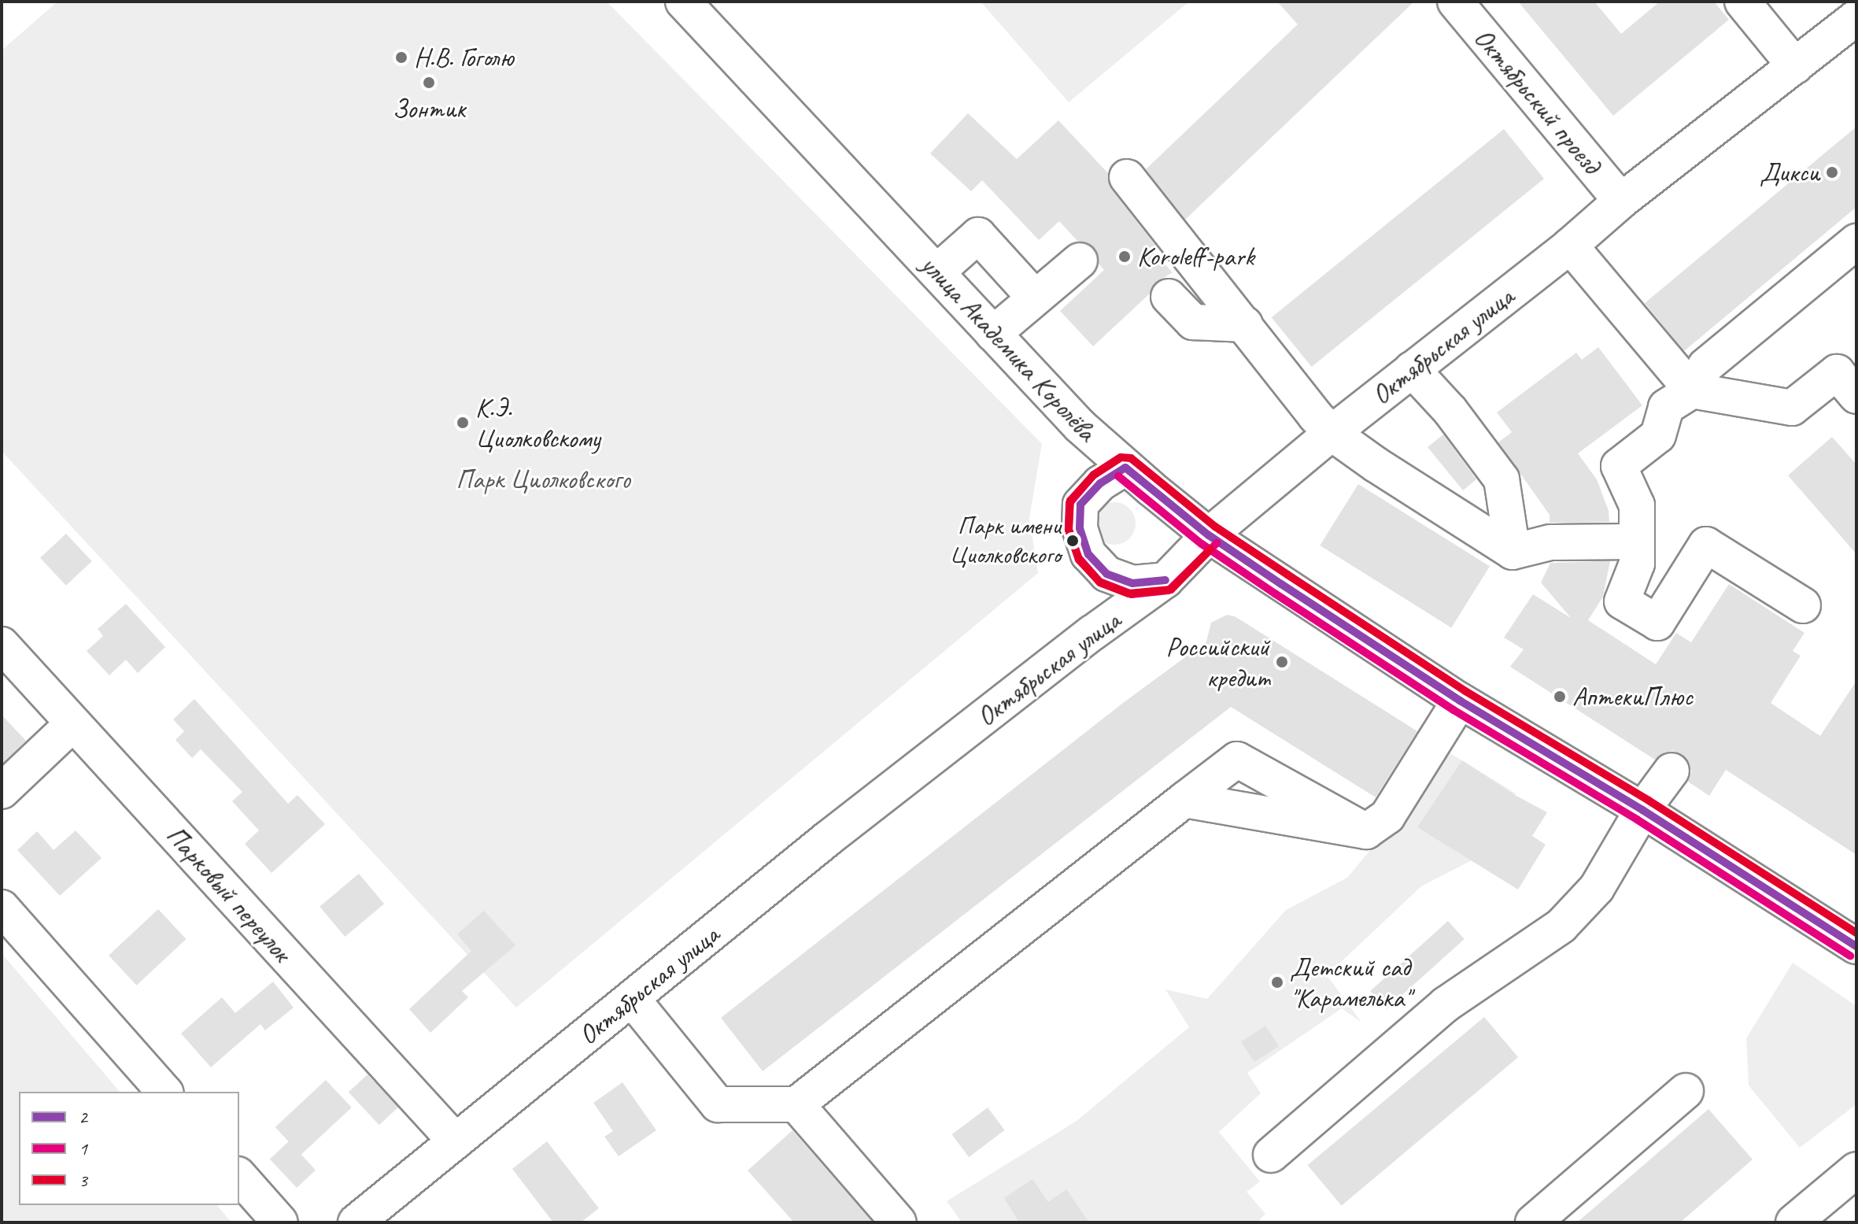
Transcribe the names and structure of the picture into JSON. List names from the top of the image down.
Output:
{
  "streets": {
    "street": [
      "Октябрьский проезд",
      "Октябрьская улица",
      "улица Академика Королёва",
      "Парковый переулок"
    ]
  },
  "crossings": [
    ["Октябрьский проезд", "Октябрьская улица"],
    ["Октябрьская улица", "улица Академика Королёва"],
    ["Октябрьская улица", "Парковый переулок"]
  ],
  "parks": ["Парк Циолковского"],
  "places": [
    "Н.В. Гоголю",
    "Зонтик",
    "Дикси",
    "Koroleff-park",
    "К.Э. Циолковскому",
    "Парк имени Циолковского",
    "Российский кредит",
    "АптекиПлюс",
    "Детский сад \"Карамелька\""
  ],
  "lines": ["transit line 3", "transit line 1", "transit line 2"],
  "legend": ["2", "1", "3"]
}
